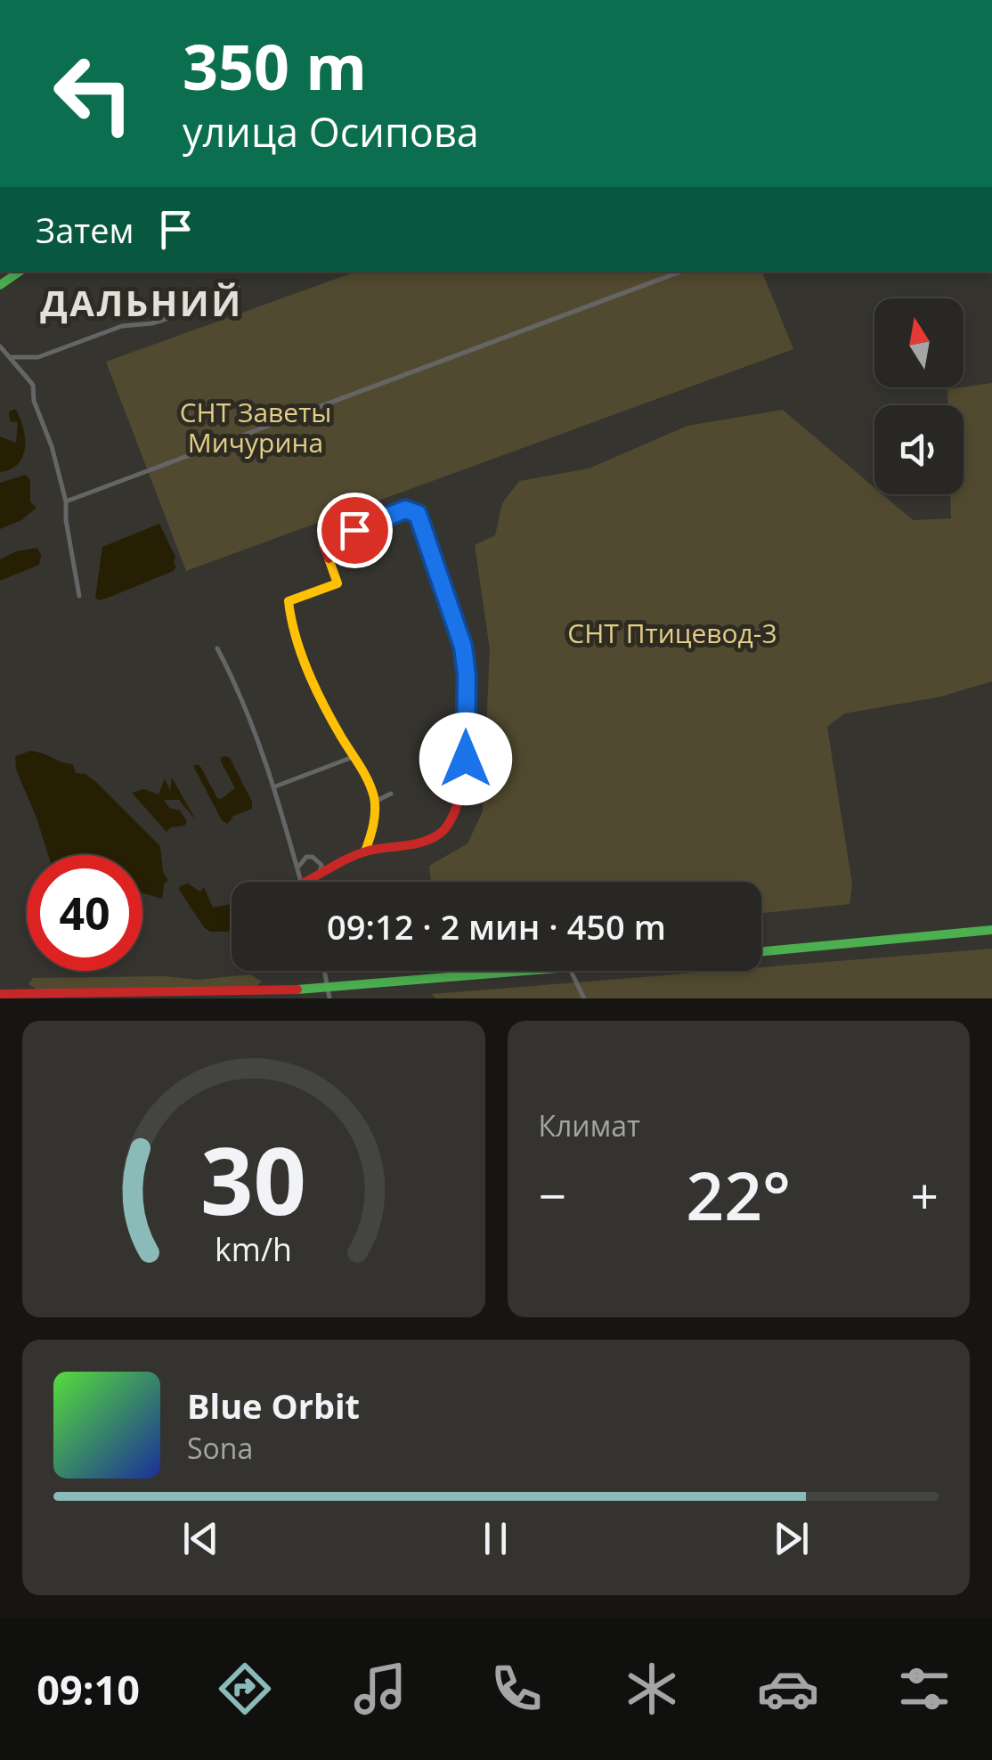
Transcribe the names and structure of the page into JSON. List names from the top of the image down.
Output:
{
  "districts": ["ДАЛЬНИЙ"],
  "parks": ["СНТ Заветы Мичурина", "СНТ Птицевод-3"],
  "north": "top",
  "page": {
    "turn": ["350 m", "улица Осипова"],
    "then": "Затем",
    "limit": "40",
    "trip": "09:12 · 2 мин · 450 m",
    "tile": "Климат",
    "heat": ["−", "22°", "+"],
    "song": ["Blue Orbit", "Sona"],
    "tabs": "09:10",
    "gauge": ["30", "km/h"]
  }
}
